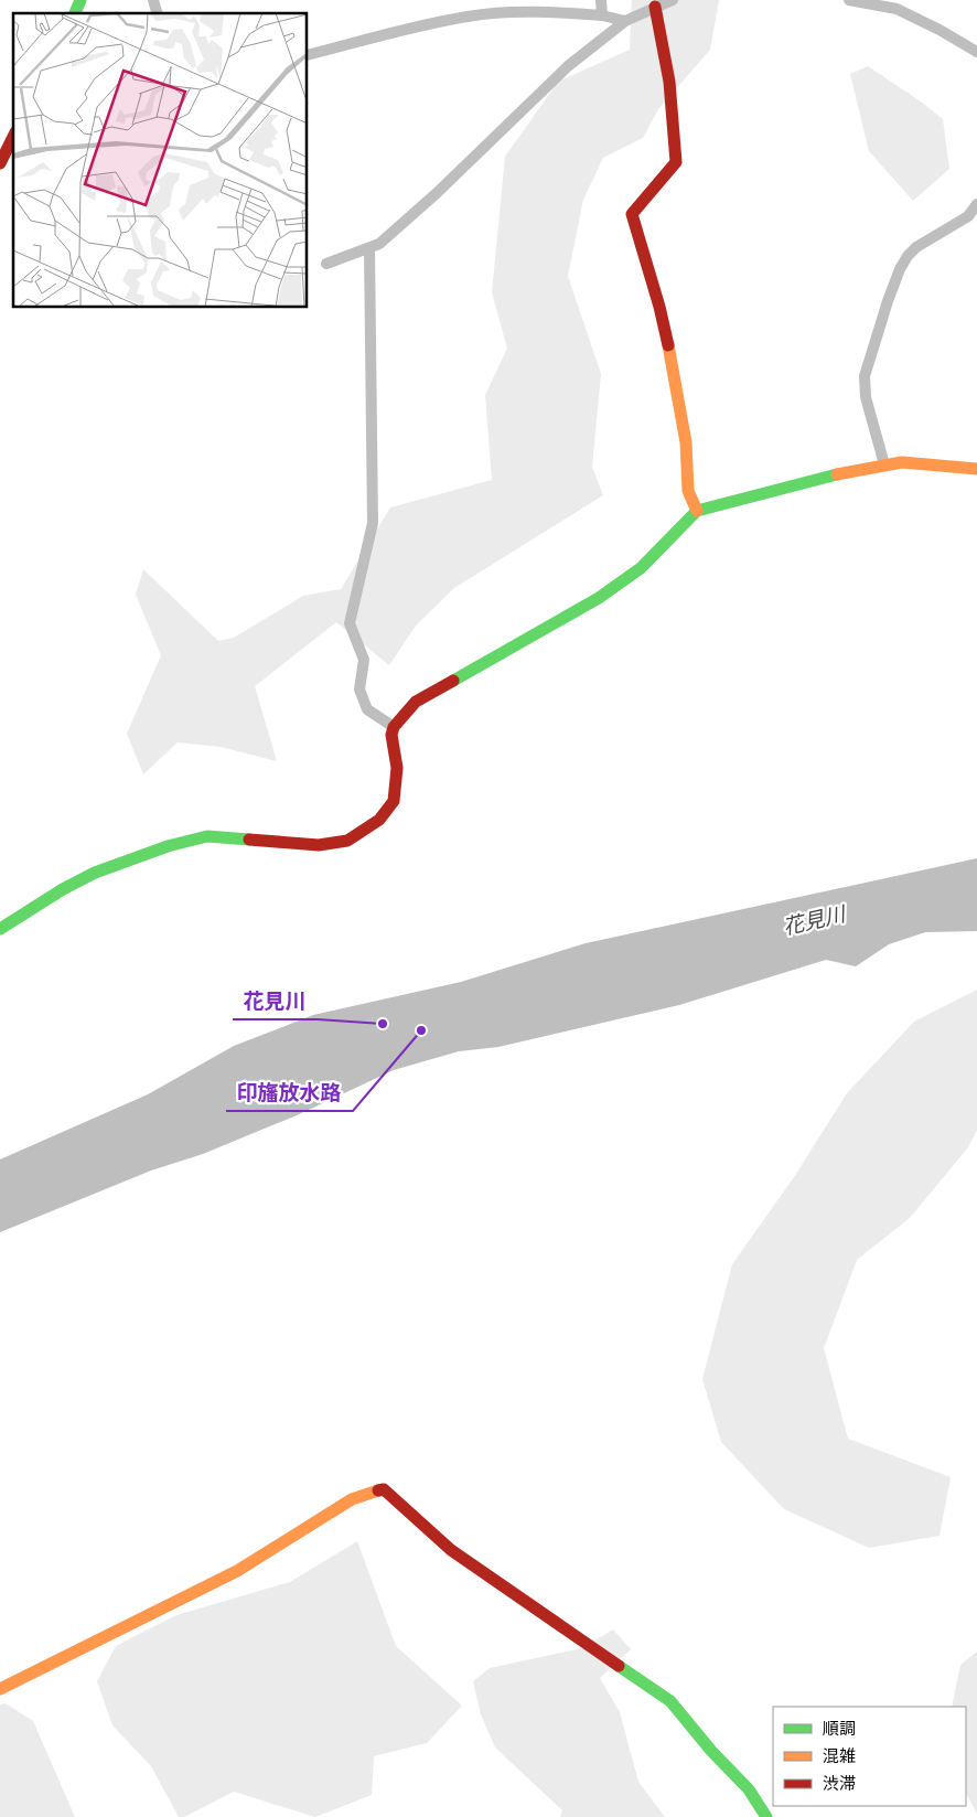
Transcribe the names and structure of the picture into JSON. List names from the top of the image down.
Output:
{
  "water": ["花見川"],
  "places": ["花見川", "印旛放水路"],
  "legend": ["順調", "混雑", "渋滞"]
}
